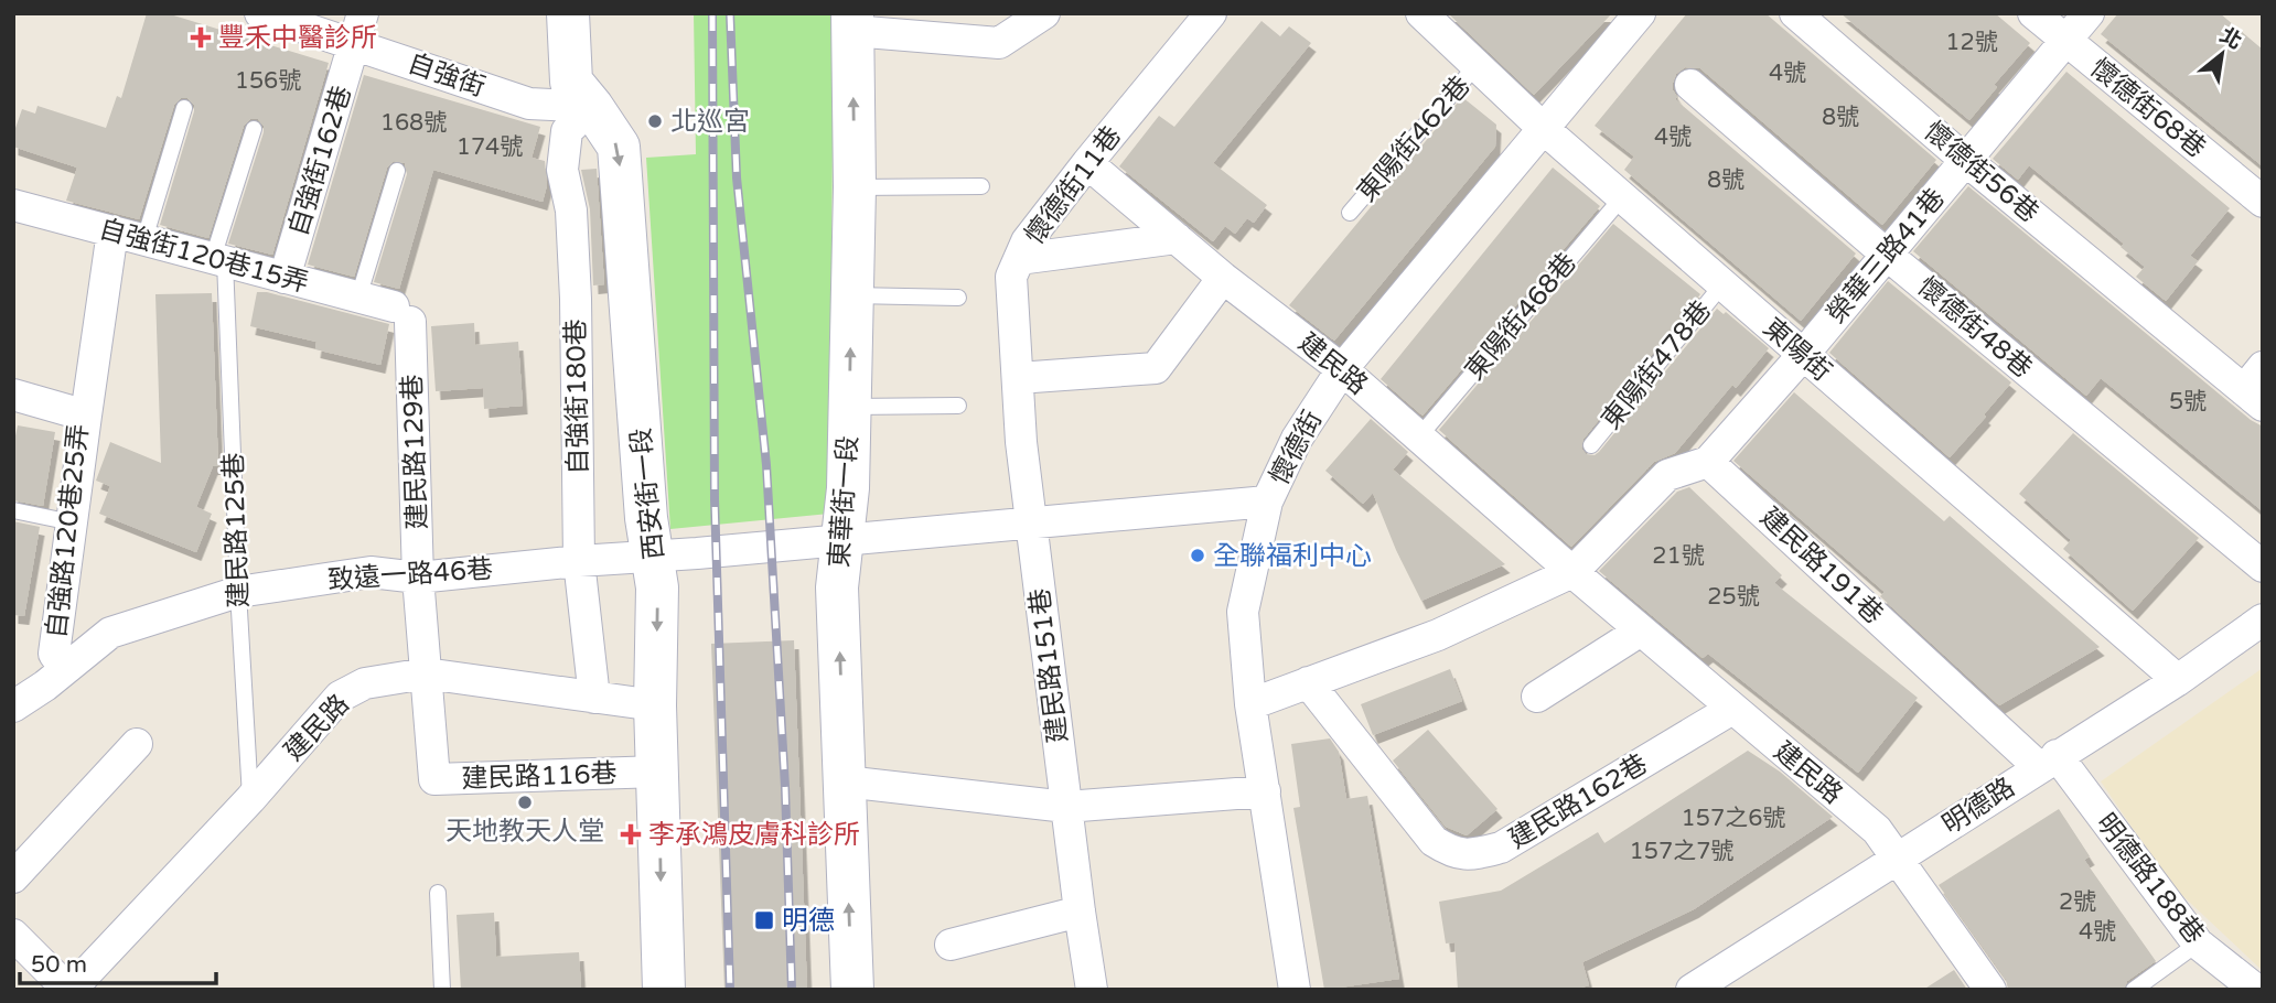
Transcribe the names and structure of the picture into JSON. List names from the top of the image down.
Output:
{
  "streets": {
    "street": [
      "自強街",
      "懷德街68巷",
      "自強街162巷",
      "懷德街56巷",
      "懷德街11巷",
      "自強街120巷15弄",
      "榮華三路41巷",
      "懷德街48巷",
      "東陽街",
      "建民路",
      "自強街180巷",
      "懷德街",
      "建民路129巷",
      "西安街一段",
      "東華街一段",
      "自強路120巷25弄",
      "建民路191巷",
      "致遠一路46巷",
      "建民路151巷",
      "建民路116巷",
      "建民路162巷",
      "明德路",
      "明德路188巷"
    ],
    "lane": [
      "東陽街462巷",
      "東陽街468巷",
      "東陽街478巷",
      "建民路125巷"
    ]
  },
  "crossings": [
    ["自強街", "自強街162巷"],
    ["自強街", "自強街180巷"],
    ["自強街", "西安街一段"],
    ["懷德街68巷", "榮華三路41巷"],
    ["東陽街462巷", "東陽街"],
    ["自強街162巷", "自強街120巷15弄"],
    ["懷德街56巷", "榮華三路41巷"],
    ["懷德街11巷", "建民路"],
    ["懷德街11巷", "致遠一路46巷"],
    ["懷德街11巷", "建民路151巷"],
    ["自強街120巷15弄", "建民路129巷"],
    ["自強街120巷15弄", "建民路125巷"],
    ["榮華三路41巷", "懷德街48巷"],
    ["榮華三路41巷", "東陽街"],
    ["東陽街468巷", "東陽街"],
    ["東陽街468巷", "建民路"],
    ["東陽街", "東陽街478巷"],
    ["東陽街", "懷德街"],
    ["東陽街", "明德路"],
    ["建民路", "自強街180巷"],
    ["建民路", "懷德街"],
    ["建民路", "建民路129巷"],
    ["建民路", "西安街一段"],
    ["建民路", "建民路125巷"],
    ["建民路", "建民路116巷"],
    ["建民路", "建民路162巷"],
    ["建民路", "明德路"],
    ["自強街180巷", "西安街一段"],
    ["自強街180巷", "致遠一路46巷"],
    ["懷德街", "致遠一路46巷"],
    ["建民路129巷", "致遠一路46巷"],
    ["建民路129巷", "建民路116巷"],
    ["西安街一段", "致遠一路46巷"],
    ["西安街一段", "建民路116巷"],
    ["東華街一段", "致遠一路46巷"],
    ["建民路125巷", "致遠一路46巷"],
    ["自強路120巷25弄", "致遠一路46巷"],
    ["建民路191巷", "明德路"],
    ["建民路191巷", "明德路188巷"],
    ["致遠一路46巷", "建民路151巷"],
    ["明德路", "明德路188巷"]
  ],
  "one_way": ["西安街一段", "東華街一段"],
  "places": {
    "health": ["豐禾中醫診所", "李承鴻皮膚科診所"],
    "other": ["北巡宮", "全聯福利中心", "天地教天人堂"],
    "transit": ["明德"]
  },
  "house_numbers": [
    "12號",
    "4號",
    "156號",
    "8號",
    "168號",
    "4號",
    "174號",
    "8號",
    "5號",
    "21號",
    "25號",
    "157之6號",
    "157之7號",
    "2號",
    "4號"
  ],
  "scale_bar": "50 m",
  "north": "top right"
}
